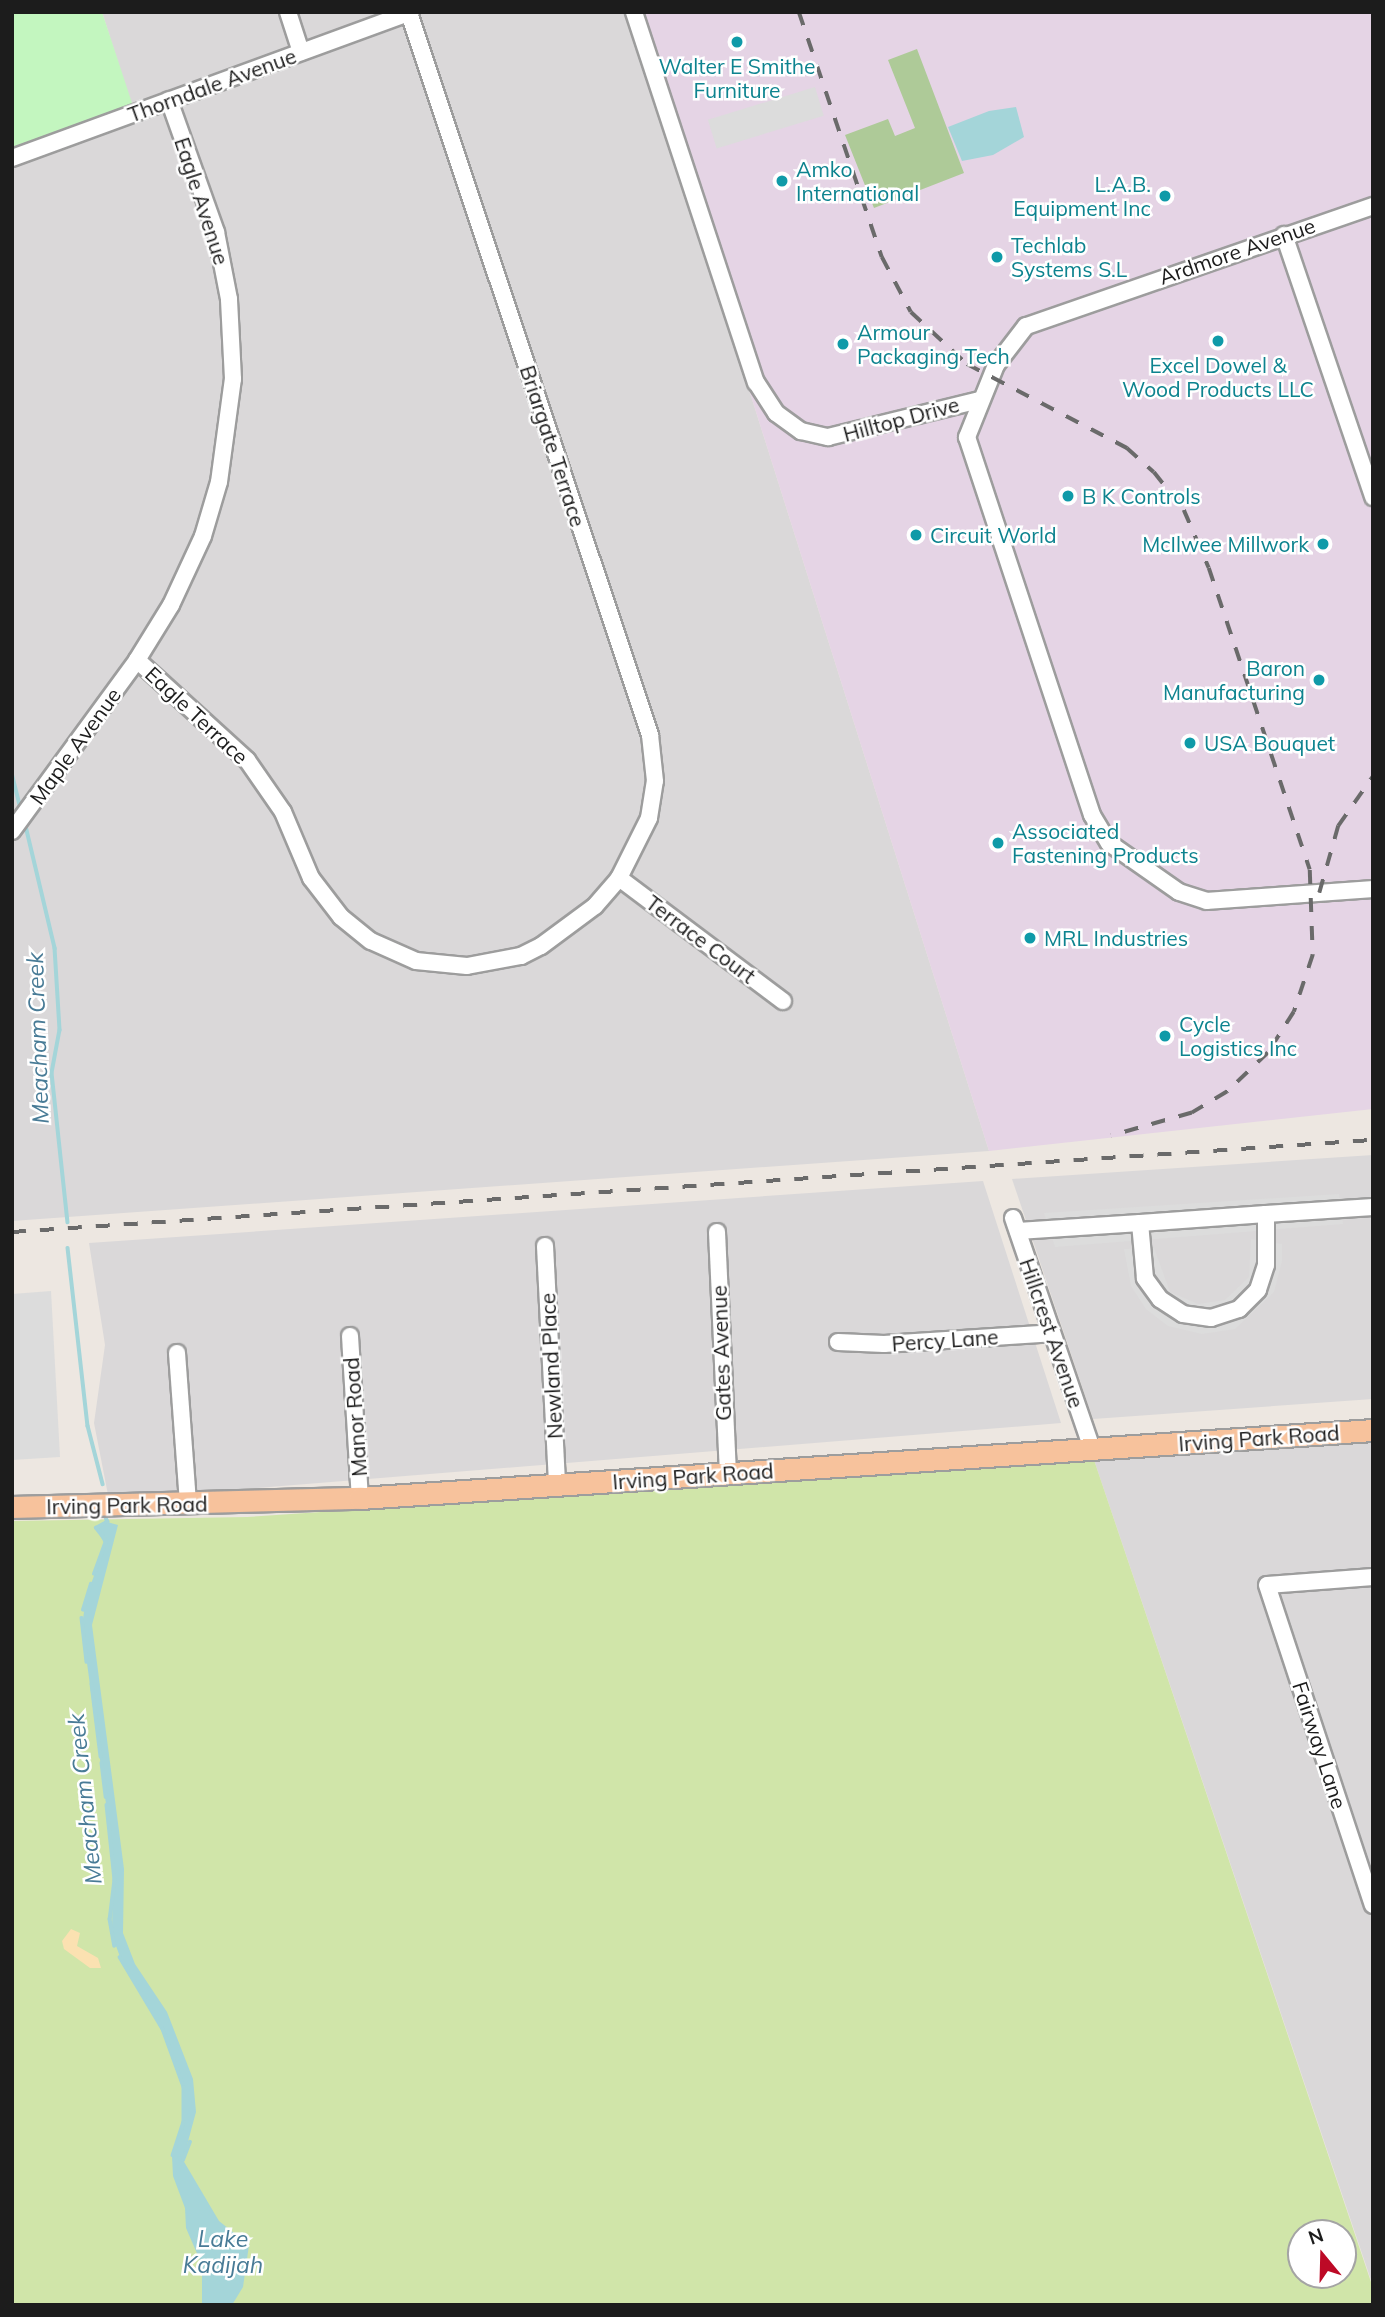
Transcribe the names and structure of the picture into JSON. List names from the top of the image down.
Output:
{
  "streets": {
    "main road": ["Irving Park Road"],
    "street": [
      "Thorndale Avenue",
      "Eagle Avenue",
      "Ardmore Avenue",
      "Hilltop Drive",
      "Briargate Terrace",
      "Eagle Terrace",
      "Maple Avenue",
      "Terrace Court",
      "Hillcrest Avenue",
      "Percy Lane",
      "Gates Avenue",
      "Newland Place",
      "Manor Road",
      "Fairway Lane"
    ]
  },
  "crossings": [
    ["Thorndale Avenue", "Eagle Avenue"],
    ["Thorndale Avenue", "Briargate Terrace"],
    ["Eagle Avenue", "Eagle Terrace"],
    ["Eagle Avenue", "Maple Avenue"],
    ["Ardmore Avenue", "Hilltop Drive"],
    ["Briargate Terrace", "Eagle Terrace"],
    ["Briargate Terrace", "Terrace Court"],
    ["Eagle Terrace", "Maple Avenue"],
    ["Hillcrest Avenue", "Percy Lane"],
    ["Hillcrest Avenue", "Irving Park Road"],
    ["Gates Avenue", "Irving Park Road"],
    ["Newland Place", "Irving Park Road"],
    ["Manor Road", "Irving Park Road"]
  ],
  "water": ["Meacham Creek", "Lake Kadijah"],
  "places": [
    "Walter E Smithe Furniture",
    "Amko International",
    "L.A.B. Equipment Inc",
    "Techlab Systems S.L",
    "Excel Dowel & Wood Products LLC",
    "Armour Packaging Tech",
    "B K Controls",
    "Circuit World",
    "McIlwee Millwork",
    "Baron Manufacturing",
    "USA Bouquet",
    "Associated Fastening Products",
    "MRL Industries",
    "Cycle Logistics Inc"
  ],
  "north": "top"
}
